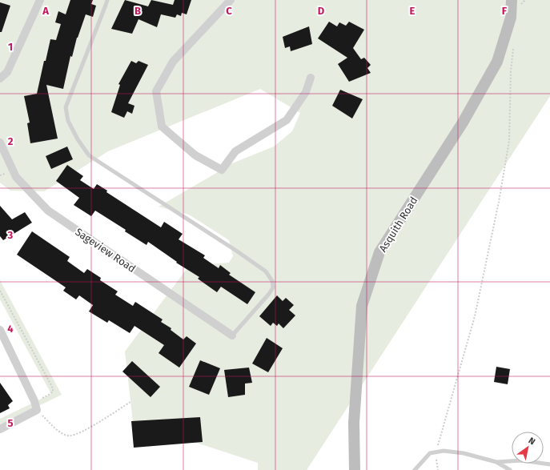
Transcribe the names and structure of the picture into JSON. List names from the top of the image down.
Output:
{
  "streets": {
    "street": ["Asquith Road", "Sageview Road"]
  },
  "north": "top right",
  "grid": {
    "columns": [
      "A",
      "B",
      "C",
      "D",
      "E",
      "F"
    ],
    "rows": [
      "1",
      "2",
      "3",
      "4",
      "5"
    ]
  }
}
